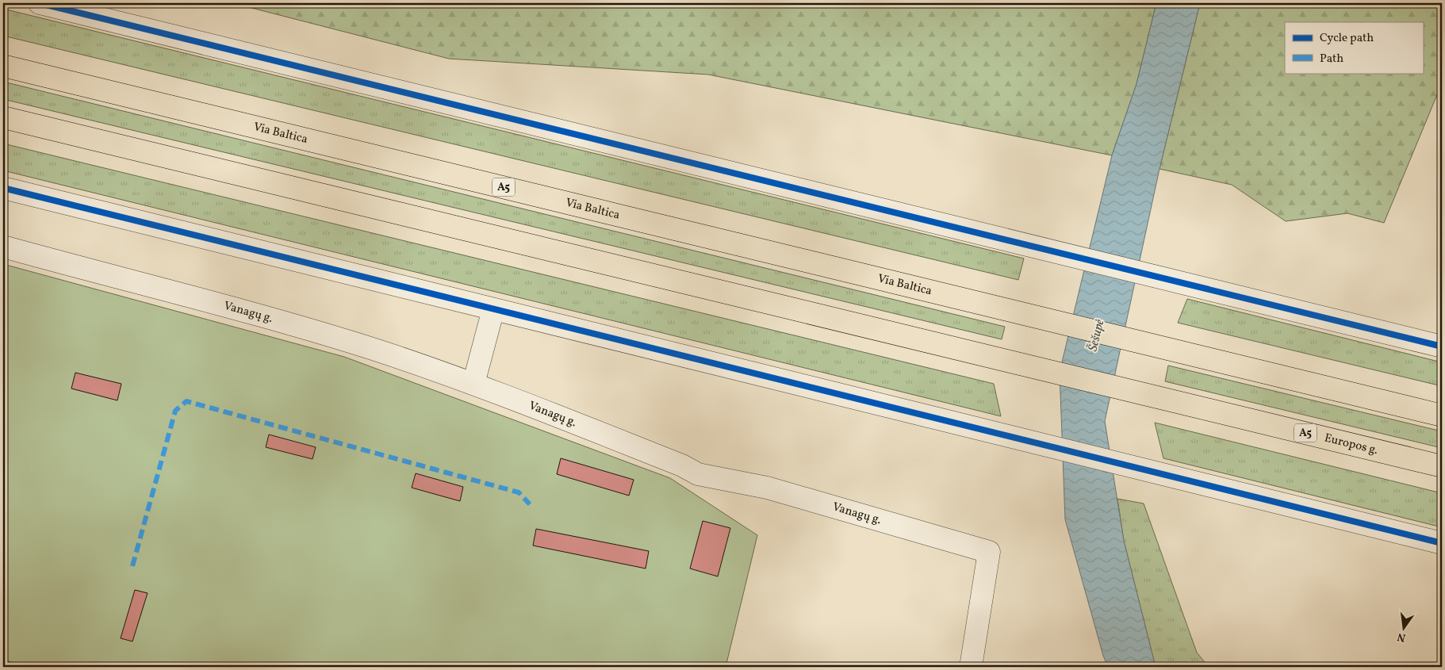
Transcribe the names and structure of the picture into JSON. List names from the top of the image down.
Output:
{
  "streets": {
    "highway": ["Via Baltica", "A5", "Europos g."],
    "street": ["Vanagų g."]
  },
  "water": ["Šešupė"],
  "legend": ["Cycle path", "Path"],
  "north": "bottom"
}
